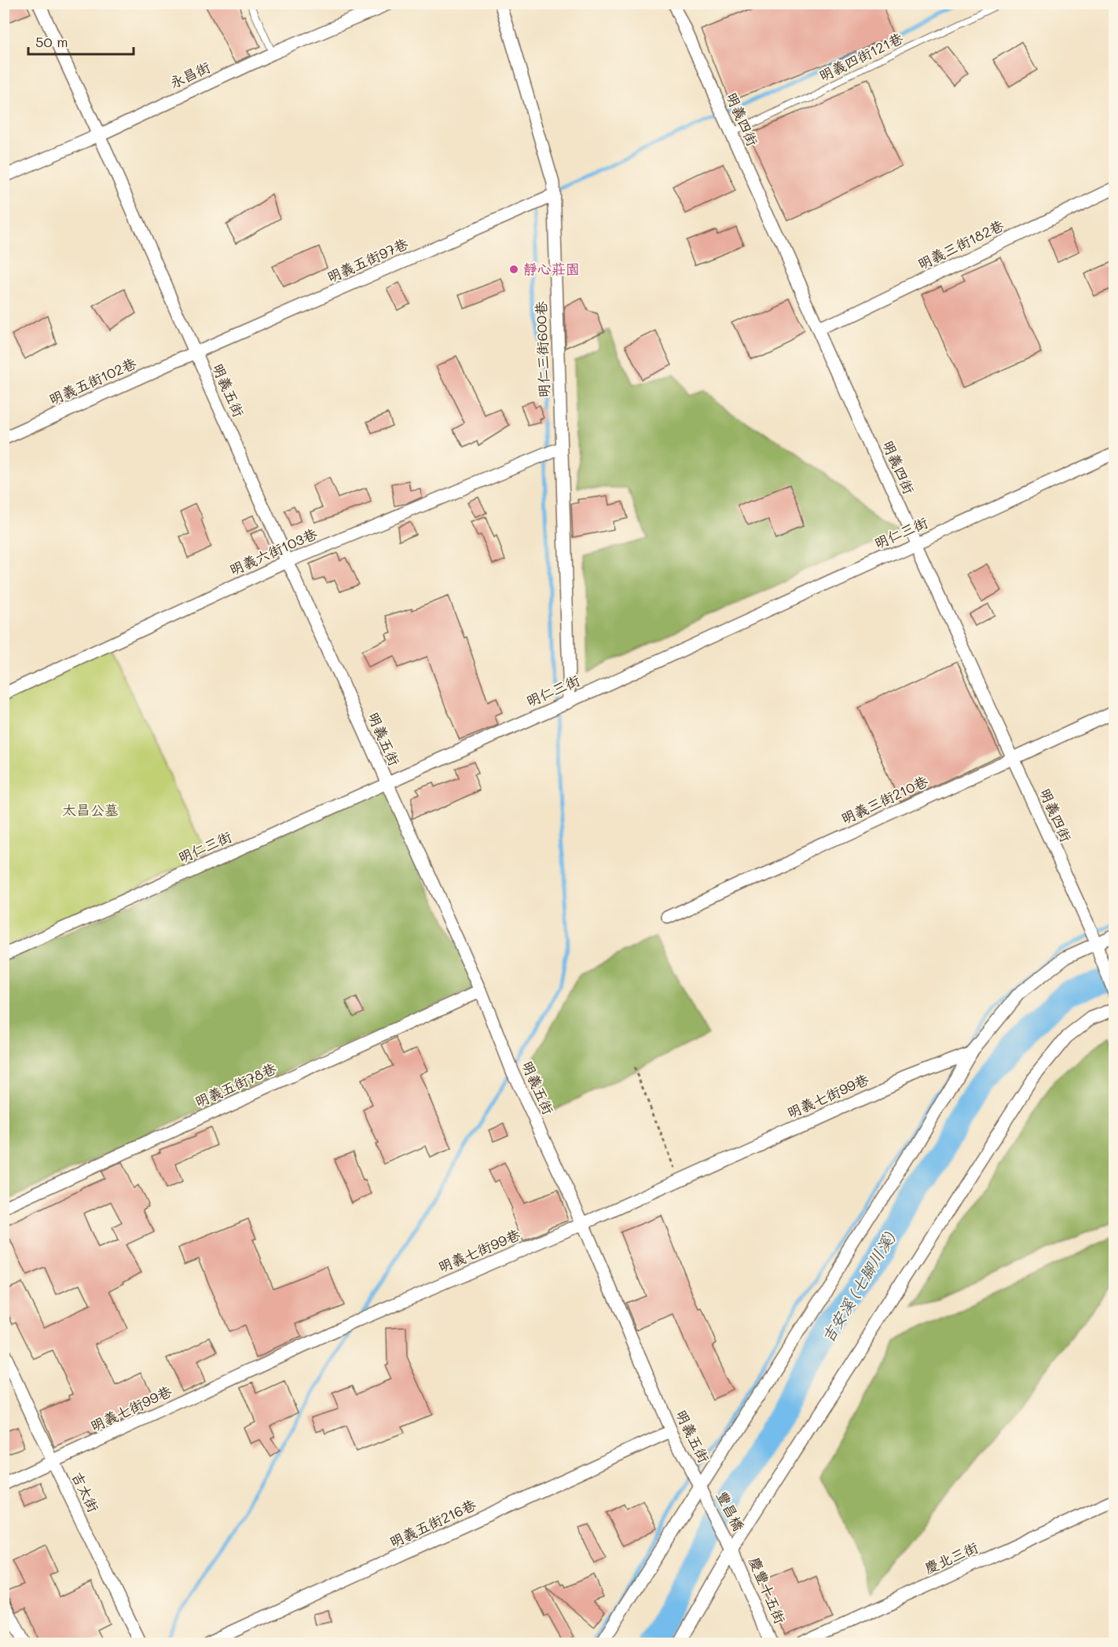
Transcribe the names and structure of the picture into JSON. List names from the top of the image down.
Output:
{
  "streets": {
    "street": [
      "永昌街",
      "明義四街",
      "明義三街182巷",
      "明義五街97巷",
      "明仁三街600巷",
      "明義五街102巷",
      "明義五街",
      "明仁三街",
      "明義六街103巷",
      "明義三街210巷",
      "明義五街78巷",
      "明義七街99巷",
      "吉太街",
      "豐昌橋",
      "明義五街216巷",
      "慶北三街",
      "慶豐十五街"
    ],
    "lane": ["明義四街121巷"]
  },
  "crossings": [
    ["明義四街121巷", "明義四街"],
    ["永昌街", "明義五街"],
    ["明義四街", "明義三街182巷"],
    ["明義四街", "明仁三街"],
    ["明義四街", "明義三街210巷"],
    ["明義五街97巷", "明仁三街600巷"],
    ["明義五街97巷", "明義五街102巷"],
    ["明義五街97巷", "明義五街"],
    ["明仁三街600巷", "明仁三街"],
    ["明仁三街600巷", "明義六街103巷"],
    ["明義五街102巷", "明義五街"],
    ["明義五街", "明仁三街"],
    ["明義五街", "明義六街103巷"],
    ["明義五街", "明義五街78巷"],
    ["明義五街", "明義七街99巷"],
    ["明義五街", "豐昌橋"],
    ["明義五街", "明義五街216巷"],
    ["明義七街99巷", "吉太街"],
    ["豐昌橋", "慶豐十五街"]
  ],
  "water": ["吉安溪 (七腳川溪)"],
  "parks": ["太昌公墓"],
  "places": ["靜心莊園"],
  "scale_bar": "50 m"
}
